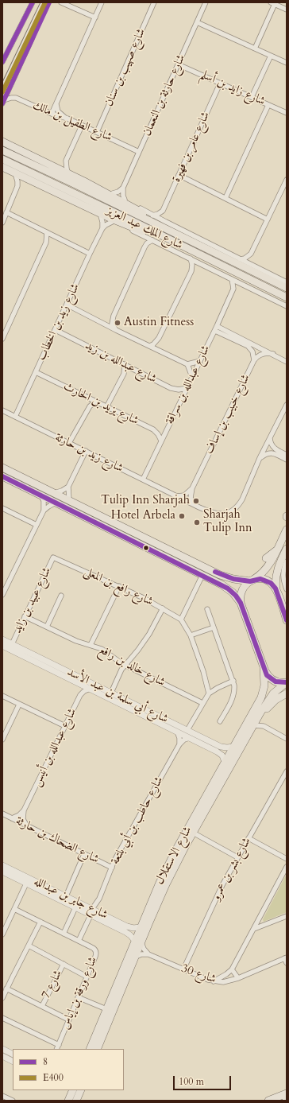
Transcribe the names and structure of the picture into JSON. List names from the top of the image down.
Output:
{
  "streets": {
    "main road": ["شارع الملك عبد العزيز", "شارع الاستقلال"],
    "street": [
      "شارع صهيب بن سنان",
      "شارع زايد بن أسلم",
      "شارع حارثة بن النعمان",
      "شارع الطفيل بن مالك",
      "شارع عامر بن فهيرة",
      "شارع زيد بن الخطاب",
      "شارع عبدالله بن زيد",
      "شارع عبدالله بن سراقة",
      "شارع يزيد بن الحارث",
      "شارع خبيب بن إساف",
      "شارع زيد بن حارثة",
      "شارع رافع بن المعلى",
      "شارع عبيد بن زايد",
      "شارع خالد بن رافع",
      "شارع أبي سلمة بن عبد الأسد",
      "شارع عبدالله بن أنيس",
      "شارع حاطب بن أبي بلتعة",
      "شارع الضحاك بن حارثة",
      "شارع بشر بن عمرو",
      "شارع جابر بن عبدالله",
      "شارع 30",
      "شارع 7",
      "شارع ورقة بن إياس"
    ]
  },
  "crossings": [
    ["شارع صهيب بن سنان", "شارع الطفيل بن مالك"],
    ["شارع زايد بن أسلم", "شارع حارثة بن النعمان"],
    ["شارع زايد بن أسلم", "شارع عامر بن فهيرة"],
    ["شارع حارثة بن النعمان", "شارع الطفيل بن مالك"],
    ["شارع الملك عبد العزيز", "شارع زيد بن الخطاب"],
    ["شارع زيد بن الخطاب", "شارع عبدالله بن زيد"],
    ["شارع زيد بن الخطاب", "شارع يزيد بن الحارث"],
    ["شارع زيد بن الخطاب", "شارع زيد بن حارثة"],
    ["شارع عبدالله بن زيد", "شارع عبدالله بن سراقة"],
    ["شارع عبدالله بن سراقة", "شارع يزيد بن الحارث"],
    ["شارع عبدالله بن سراقة", "شارع زيد بن حارثة"],
    ["شارع رافع بن المعلى", "شارع عبيد بن زايد"],
    ["شارع عبيد بن زايد", "شارع خالد بن رافع"],
    ["شارع عبيد بن زايد", "شارع أبي سلمة بن عبد الأسد"],
    ["شارع أبي سلمة بن عبد الأسد", "شارع عبدالله بن أنيس"],
    ["شارع أبي سلمة بن عبد الأسد", "شارع حاطب بن أبي بلتعة"],
    ["شارع أبي سلمة بن عبد الأسد", "شارع الاستقلال"],
    ["شارع حاطب بن أبي بلتعة", "شارع الضحاك بن حارثة"],
    ["شارع حاطب بن أبي بلتعة", "شارع جابر بن عبدالله"],
    ["شارع الاستقلال", "شارع جابر بن عبدالله"],
    ["شارع بشر بن عمرو", "شارع 30"]
  ],
  "places": [
    "Austin Fitness",
    "Tulip Inn Sharjah",
    "Hotel Arbela",
    "Sharjah Tulip Inn"
  ],
  "lines": ["transit line 8", "transit line E400"],
  "legend": ["8", "E400"],
  "scale_bar": "100 m"
}
